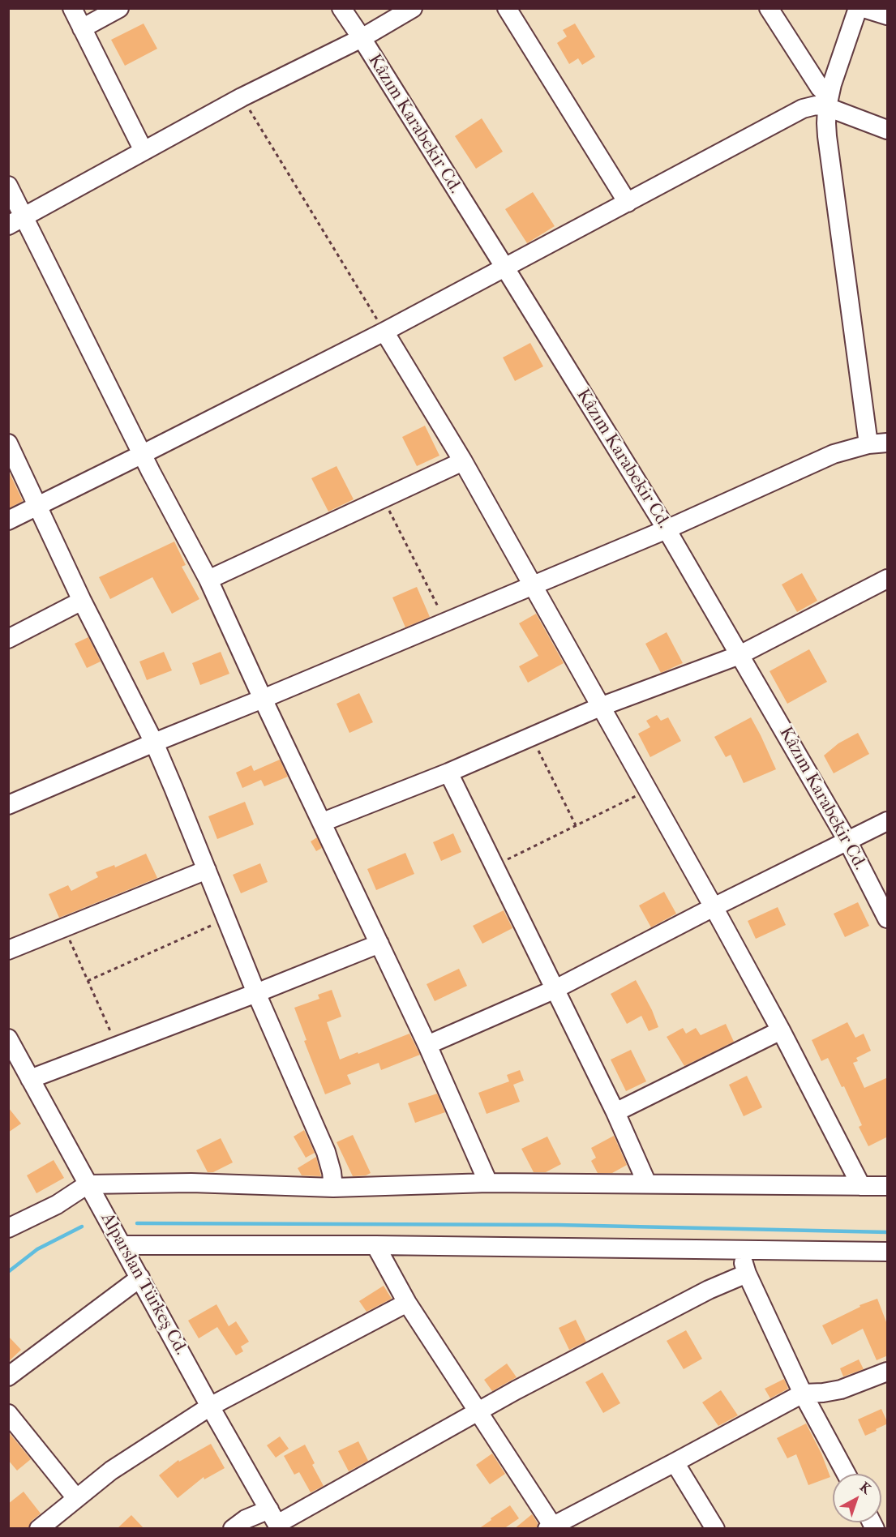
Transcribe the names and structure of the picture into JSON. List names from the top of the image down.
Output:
{
  "streets": {
    "street": ["Kâzım Karabekir Cd.", "Alparslan Türkeş Cd."]
  },
  "north": "top right"
}
